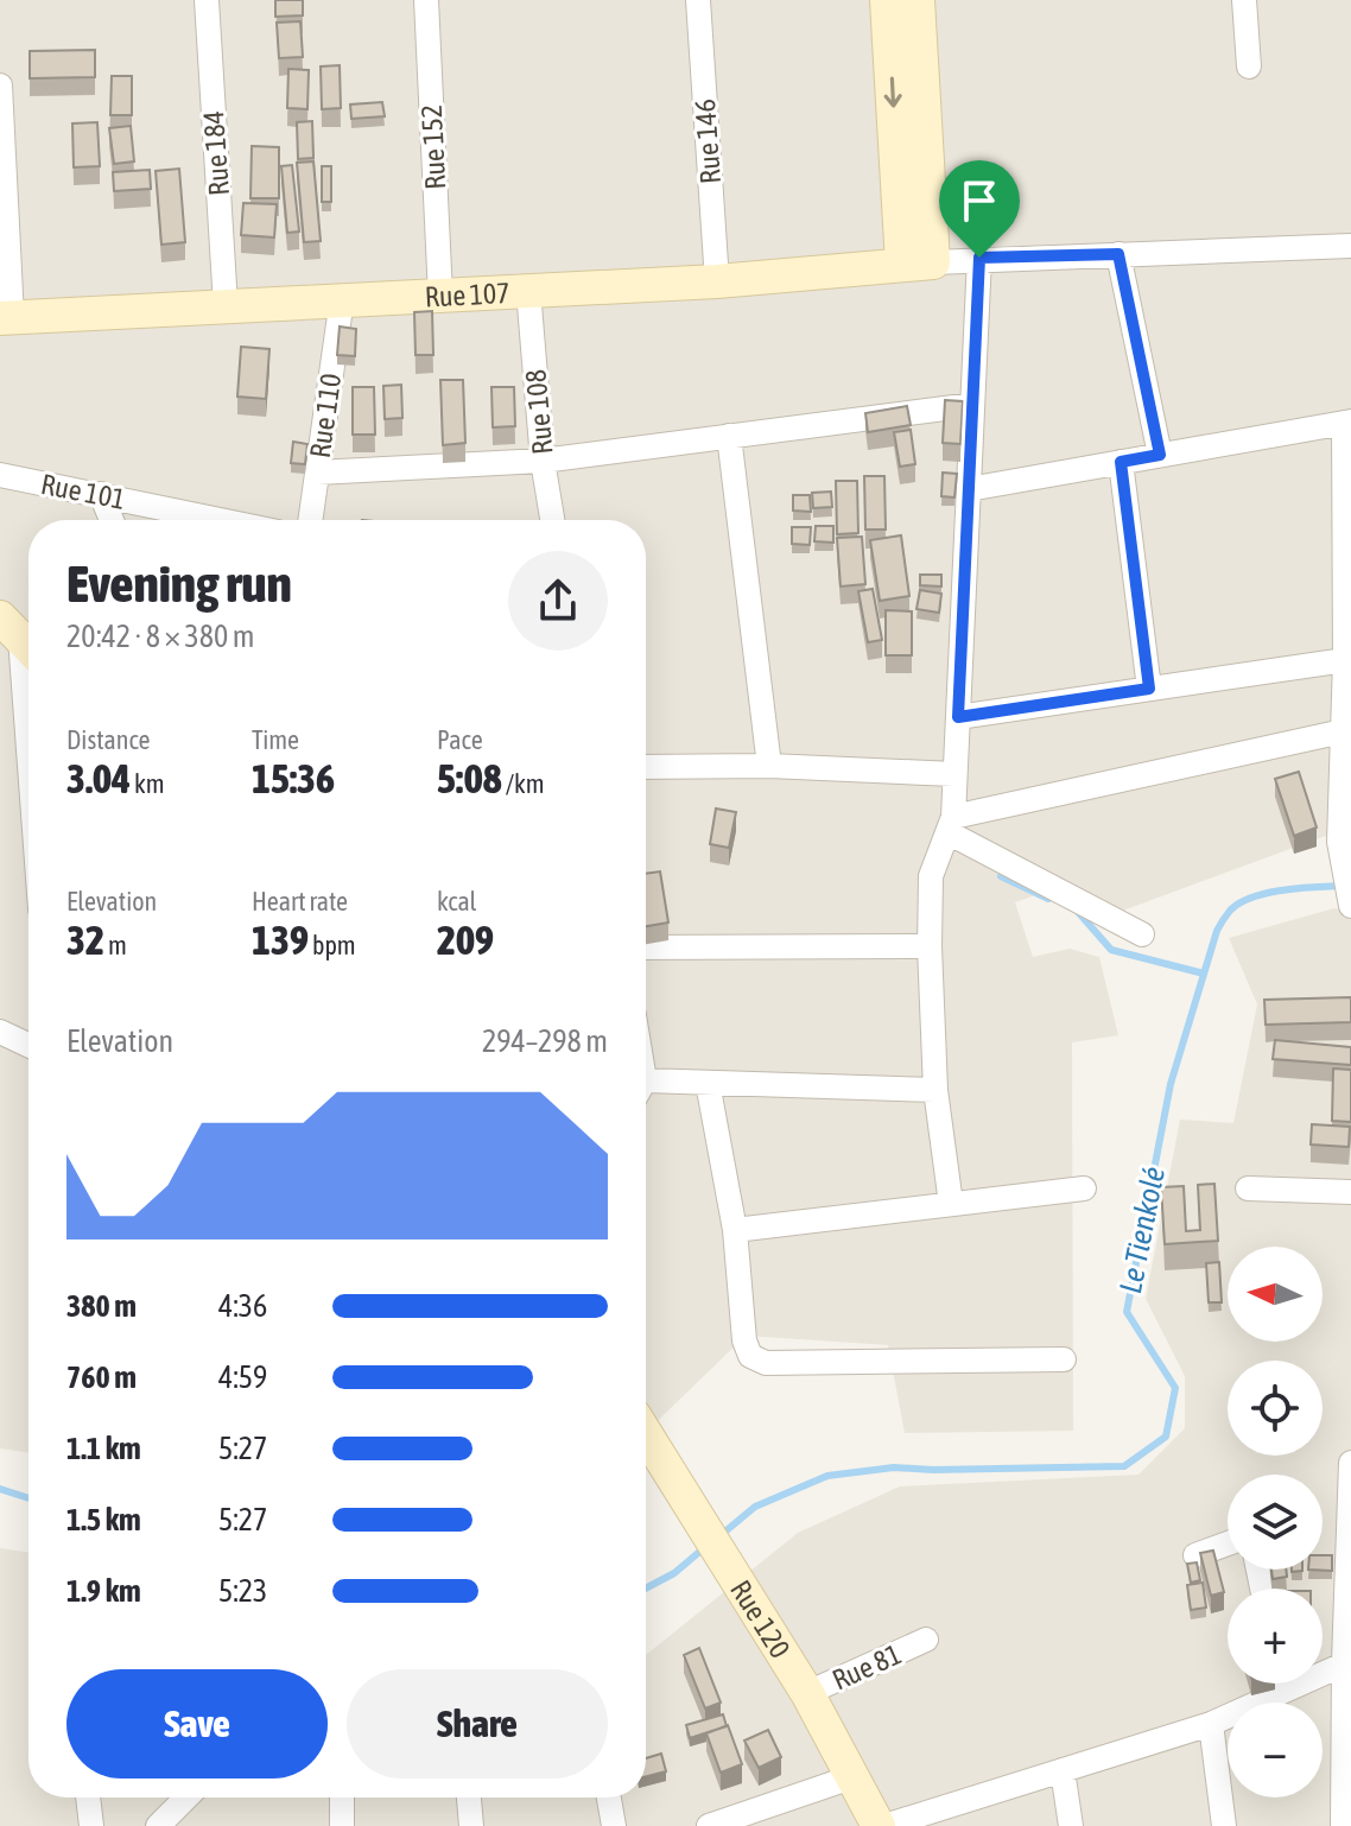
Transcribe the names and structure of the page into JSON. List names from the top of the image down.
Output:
{
  "streets": {
    "main road": ["Rue 107", "Rue 120"],
    "street": [
      "Rue 146",
      "Rue 152",
      "Rue 184",
      "Rue 108",
      "Rue 110",
      "Rue 101",
      "Rue 81"
    ]
  },
  "crossings": [
    ["Rue 146", "Rue 107"],
    ["Rue 152", "Rue 107"],
    ["Rue 184", "Rue 107"],
    ["Rue 107", "Rue 108"],
    ["Rue 107", "Rue 110"],
    ["Rue 120", "Rue 81"]
  ],
  "water": ["Le Tienkolé"],
  "north": "left",
  "page": {
    "heading": ["Evening run", "20:42 · 8 × 380 m"],
    "stats": [
      ["Distance", "3.04 km"],
      ["Time", "15:36"],
      ["Pace", "5:08 /km"],
      ["Elevation", "32 m"],
      ["Heart rate", "139 bpm"],
      ["kcal", "209"]
    ],
    "chart": ["Elevation", "294–298 m"],
    "map_buttons": ["+", "−"],
    "list": [
      {
        "name": "380 m",
        "note": "4:36"
      },
      {
        "name": "760 m",
        "note": "4:59"
      },
      {
        "name": "1.1 km",
        "note": "5:27"
      },
      {
        "name": "1.5 km",
        "note": "5:27"
      },
      {
        "name": "1.9 km",
        "note": "5:23"
      }
    ],
    "buttons": ["Save", "Share"]
  }
}
